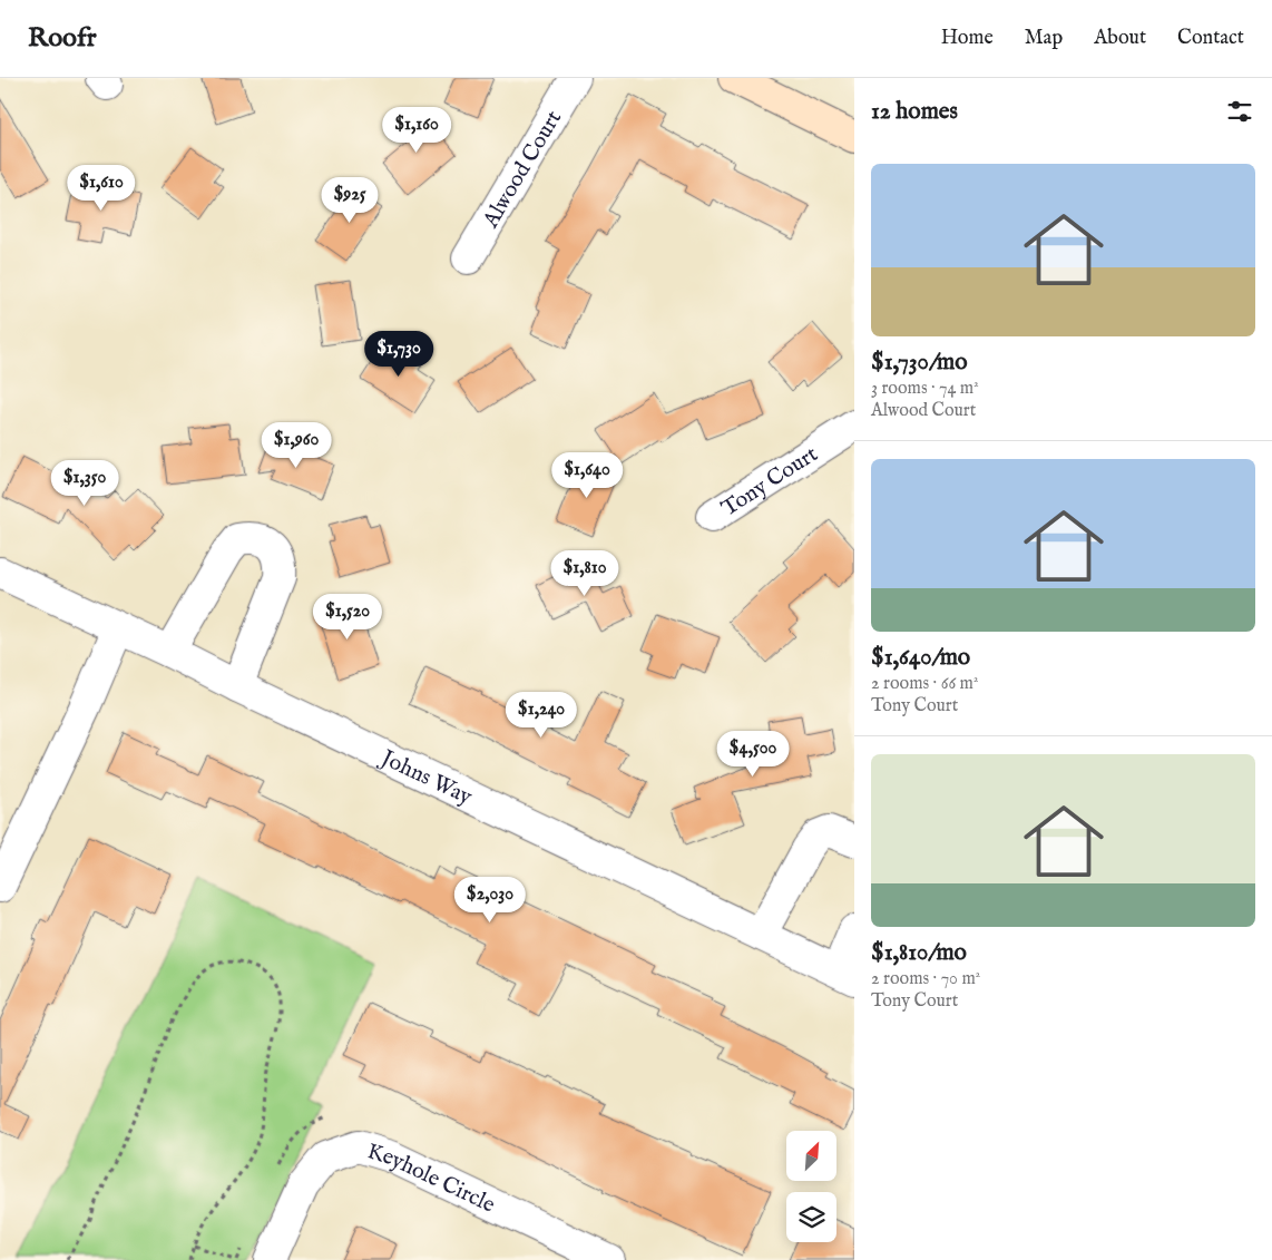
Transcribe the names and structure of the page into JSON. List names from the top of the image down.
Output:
{
  "streets": {
    "street": [
      "Alwood Court",
      "Tony Court",
      "Johns Way",
      "Keyhole Circle"
    ]
  },
  "north": "top right",
  "page": {
    "header": "Roofr",
    "nav": [
      "Home",
      "Map",
      "About",
      "Contact"
    ],
    "heading": "12 homes",
    "price": [
      "$1,160",
      "$1,610",
      "$925",
      "$1,730",
      "$1,960",
      "$1,640",
      "$1,350",
      "$1,810",
      "$1,520",
      "$1,240",
      "$4,500",
      "$2,030"
    ],
    "list": [
      {
        "name": "$1,730/mo",
        "note": "3 rooms · 74 m² · Alwood Court"
      },
      {
        "name": "$1,640/mo",
        "note": "2 rooms · 66 m² · Tony Court"
      },
      {
        "name": "$1,810/mo",
        "note": "2 rooms · 70 m² · Tony Court"
      }
    ]
  }
}
